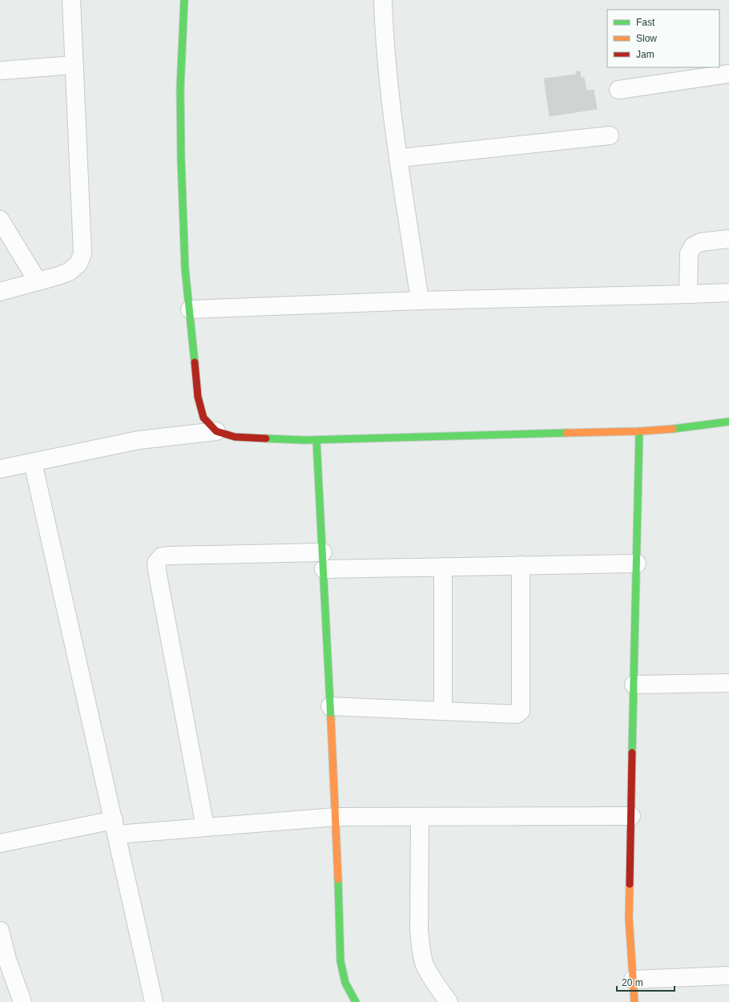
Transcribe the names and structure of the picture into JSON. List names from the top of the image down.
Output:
{
  "legend": ["Fast", "Slow", "Jam"],
  "scale_bar": "20 m"
}
